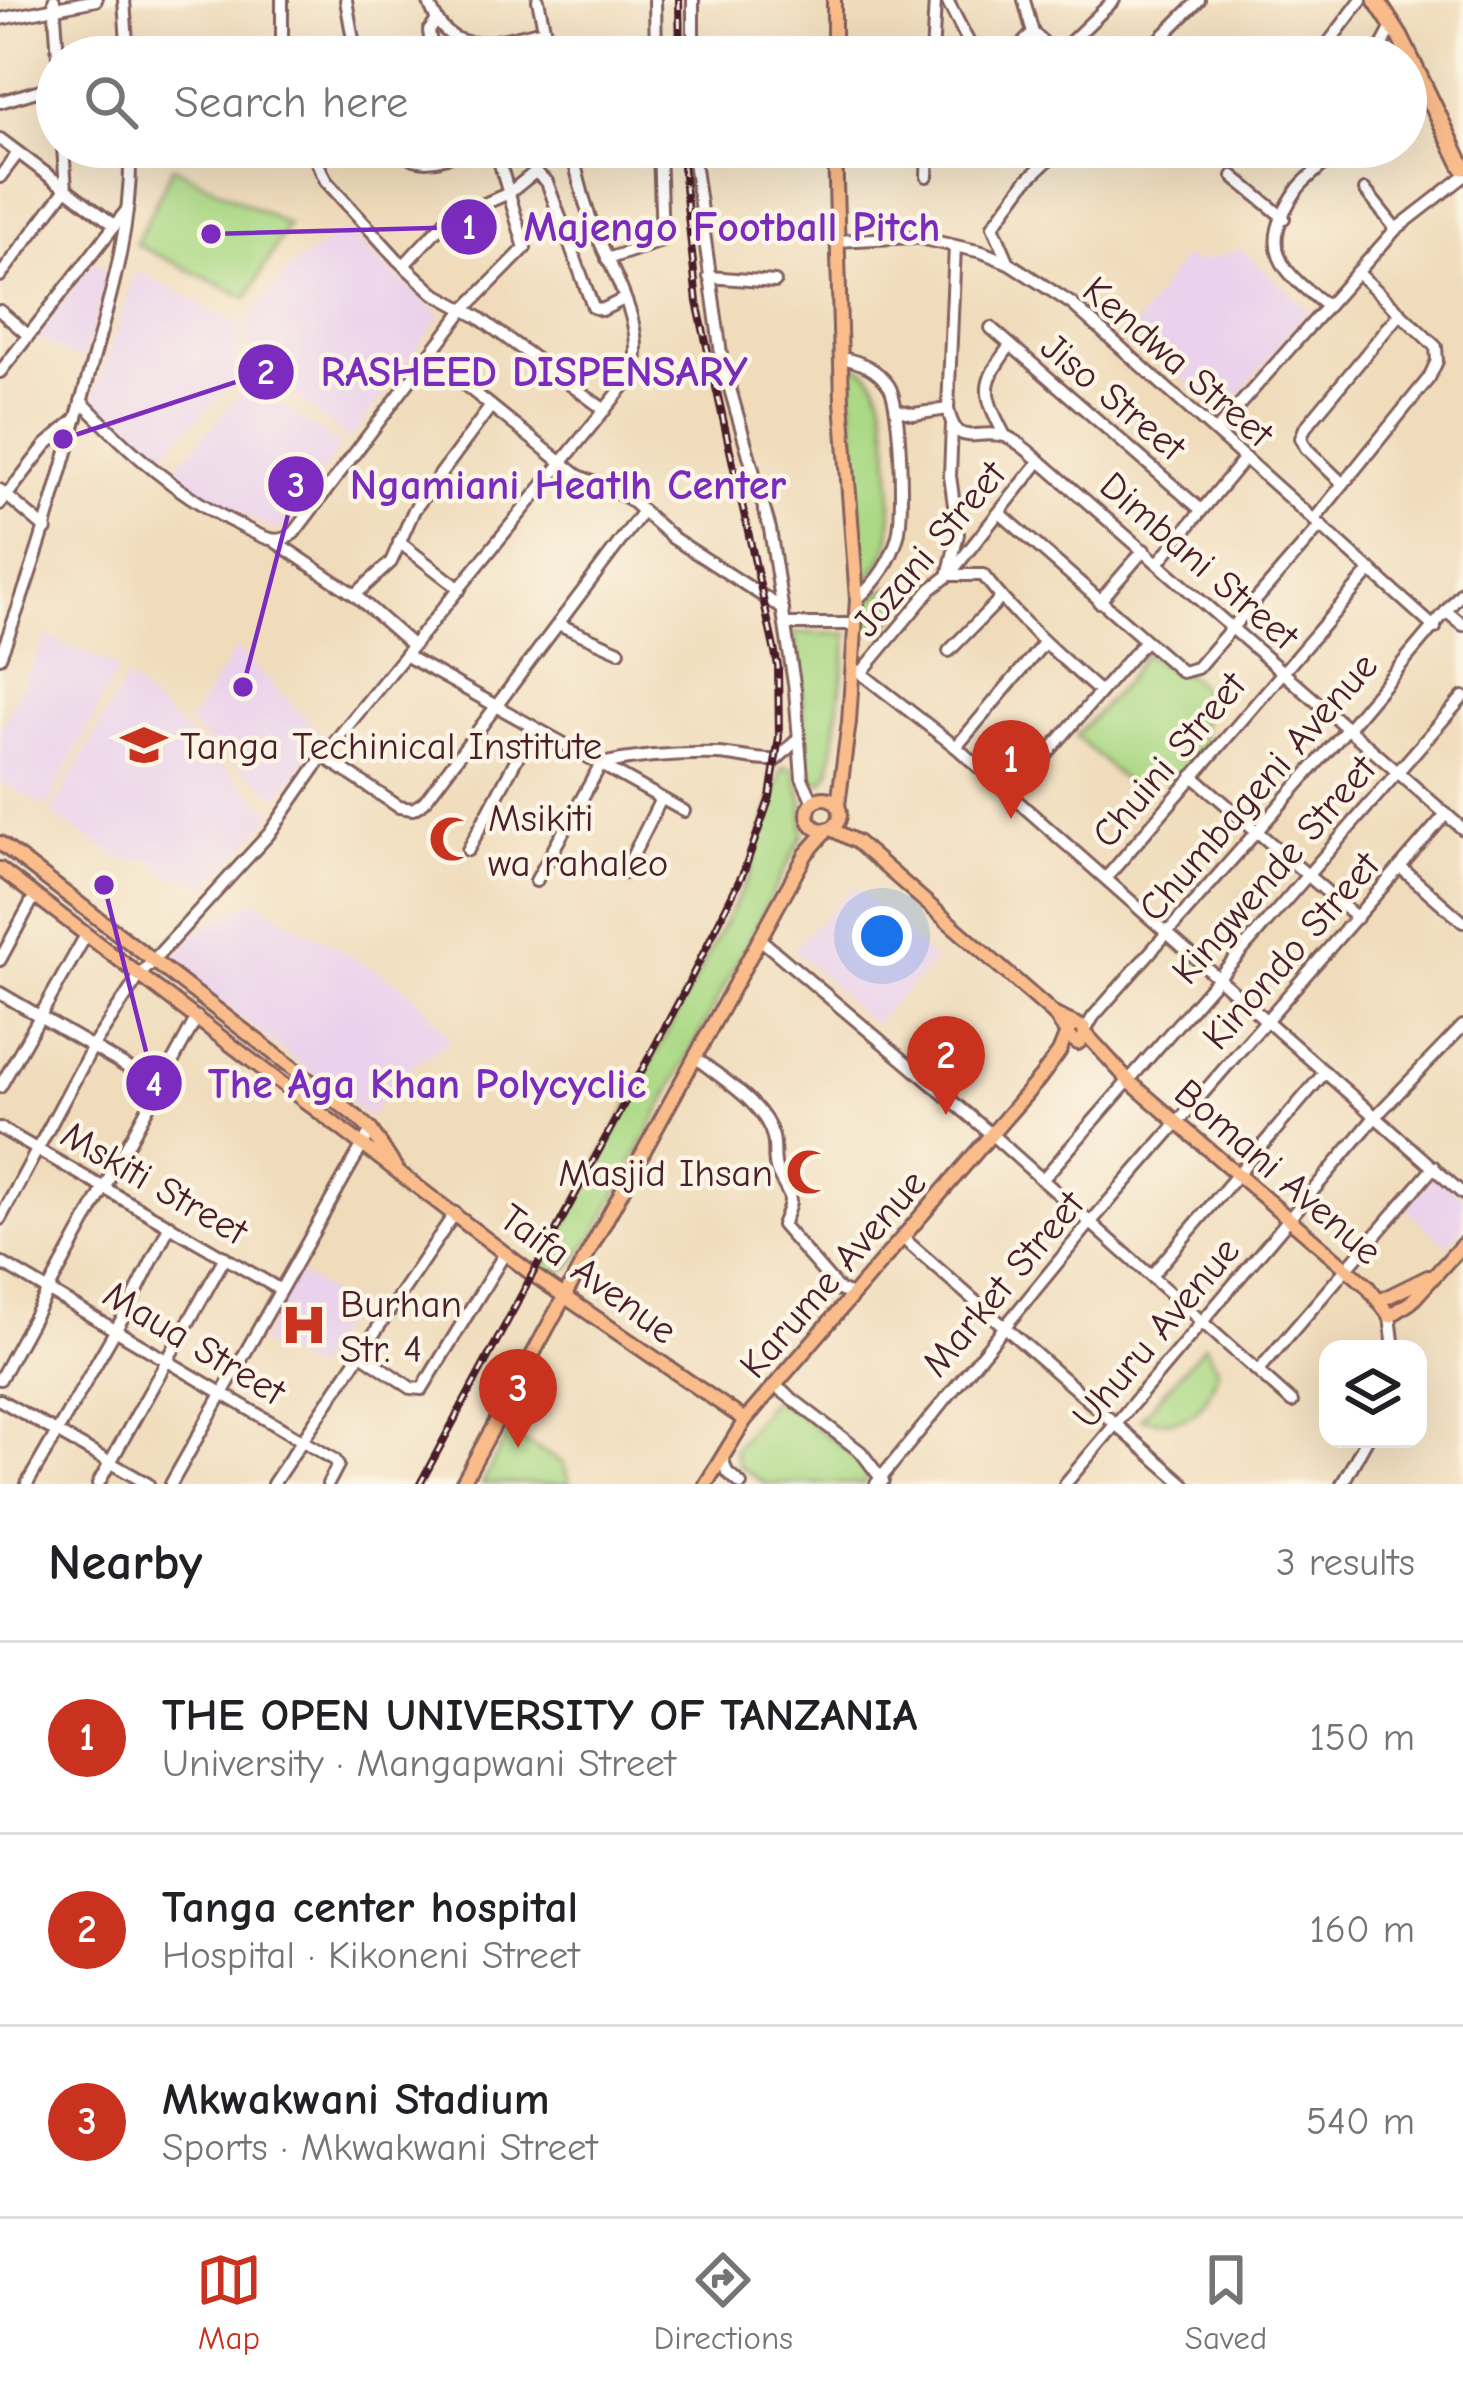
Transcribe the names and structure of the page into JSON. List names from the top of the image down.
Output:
{
  "streets": {
    "main road": ["Bomani Avenue", "Taifa Avenue", "Karume Avenue"],
    "street": [
      "Kendwa Street",
      "Jiso Street",
      "Jozani Street",
      "Dimbani Street",
      "Chuini Street",
      "Chumbageni Avenue",
      "Kingwende Street",
      "Kinondo Street",
      "Mskiti Street",
      "Market Street",
      "Uhuru Avenue",
      "Maua Street"
    ]
  },
  "crossings": [
    ["Kendwa Street", "Chuini Street"],
    ["Kendwa Street", "Chumbageni Avenue"],
    ["Jozani Street", "Dimbani Street"],
    ["Dimbani Street", "Chuini Street"],
    ["Dimbani Street", "Chumbageni Avenue"],
    ["Dimbani Street", "Kingwende Street"],
    ["Dimbani Street", "Kinondo Street"],
    ["Chumbageni Avenue", "Bomani Avenue"],
    ["Chumbageni Avenue", "Karume Avenue"],
    ["Kingwende Street", "Bomani Avenue"],
    ["Kinondo Street", "Bomani Avenue"],
    ["Kinondo Street", "Market Street"],
    ["Bomani Avenue", "Karume Avenue"],
    ["Bomani Avenue", "Market Street"],
    ["Bomani Avenue", "Uhuru Avenue"],
    ["Taifa Avenue", "Karume Avenue"]
  ],
  "places": {
    "other": [
      "Majengo Football Pitch",
      "RASHEED DISPENSARY",
      "Ngamiani Heatlh Center",
      "The Aga Khan Polycyclic"
    ],
    "school or university": ["Tanga Techinical Institute"],
    "mosque": ["Msikiti wa rahaleo", "Masjid Ihsan"],
    "hospital": ["Burhan Str. 4"]
  },
  "page": {
    "search": "Search here",
    "pins": ["1", "2", "3"],
    "heading": ["Nearby", "3 results"],
    "list": [
      {
        "mark": "1",
        "name": "THE OPEN UNIVERSITY OF TANZANIA",
        "note": "University · Mangapwani Street",
        "value": "150 m"
      },
      {
        "mark": "2",
        "name": "Tanga center hospital",
        "note": "Hospital · Kikoneni Street",
        "value": "160 m"
      },
      {
        "mark": "3",
        "name": "Mkwakwani Stadium",
        "note": "Sports · Mkwakwani Street",
        "value": "540 m"
      }
    ],
    "nav": ["Map", "Directions", "Saved"]
  }
}
